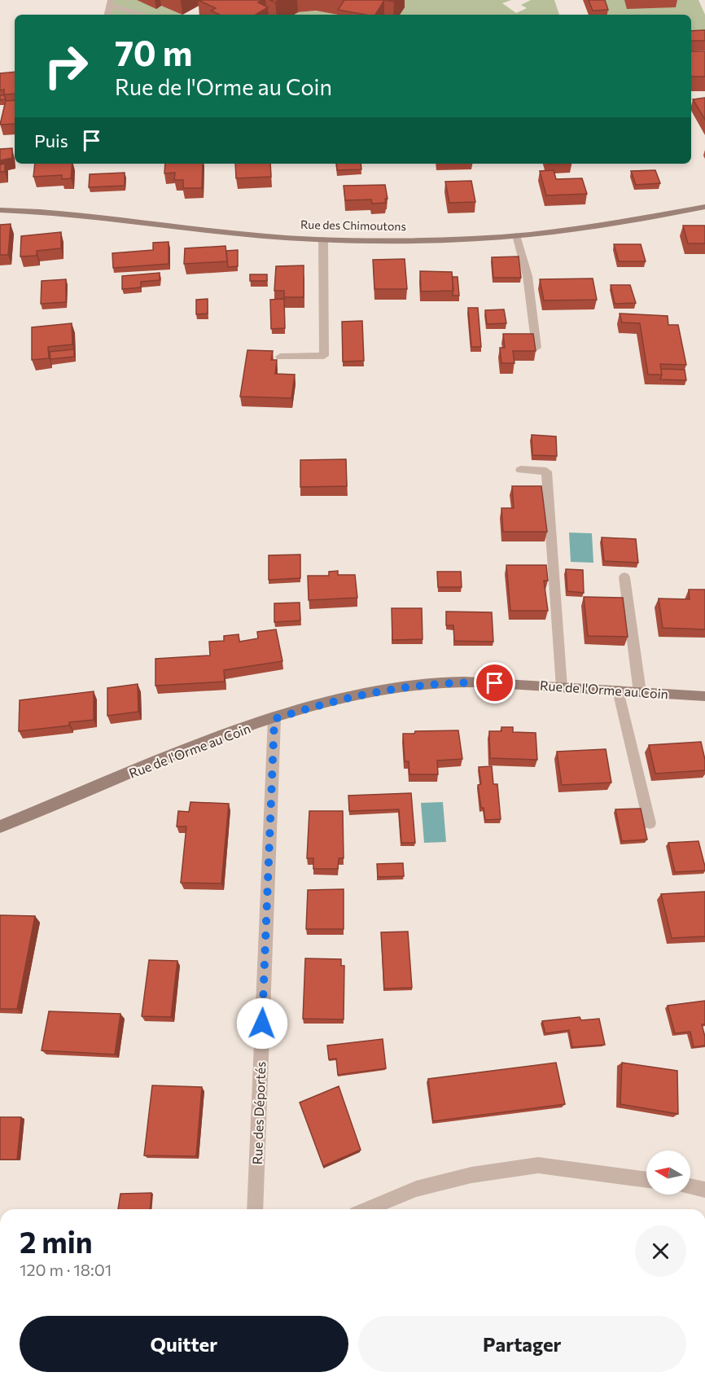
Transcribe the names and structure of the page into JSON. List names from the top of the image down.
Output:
{
  "streets": {
    "main road": ["Rue des Chimoutons", "Rue de l'Orme au Coin"],
    "street": ["Rue des Déportés"]
  },
  "crossings": [
    ["Rue de l'Orme au Coin", "Rue des Déportés"]
  ],
  "north": "left",
  "page": {
    "turn": ["70 m", "Rue de l'Orme au Coin"],
    "then": "Puis",
    "heading": ["2 min", "120 m · 18:01"],
    "buttons": ["Quitter", "Partager"]
  }
}
